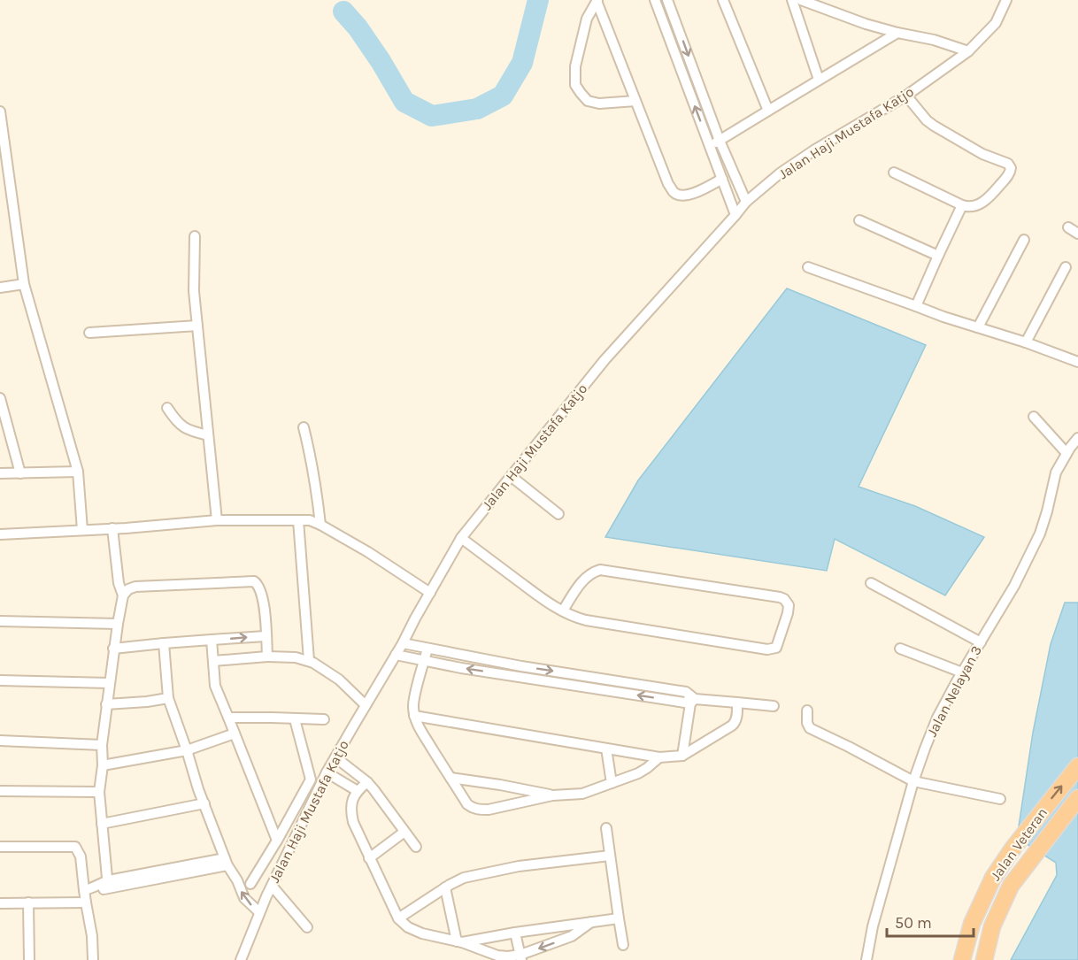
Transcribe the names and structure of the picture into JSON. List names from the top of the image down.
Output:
{
  "streets": {
    "highway": ["Jalan Veteran"],
    "street": ["Jalan Haji Mustafa Katjo", "Jalan Nelayan 3"]
  },
  "scale_bar": "50 m"
}
